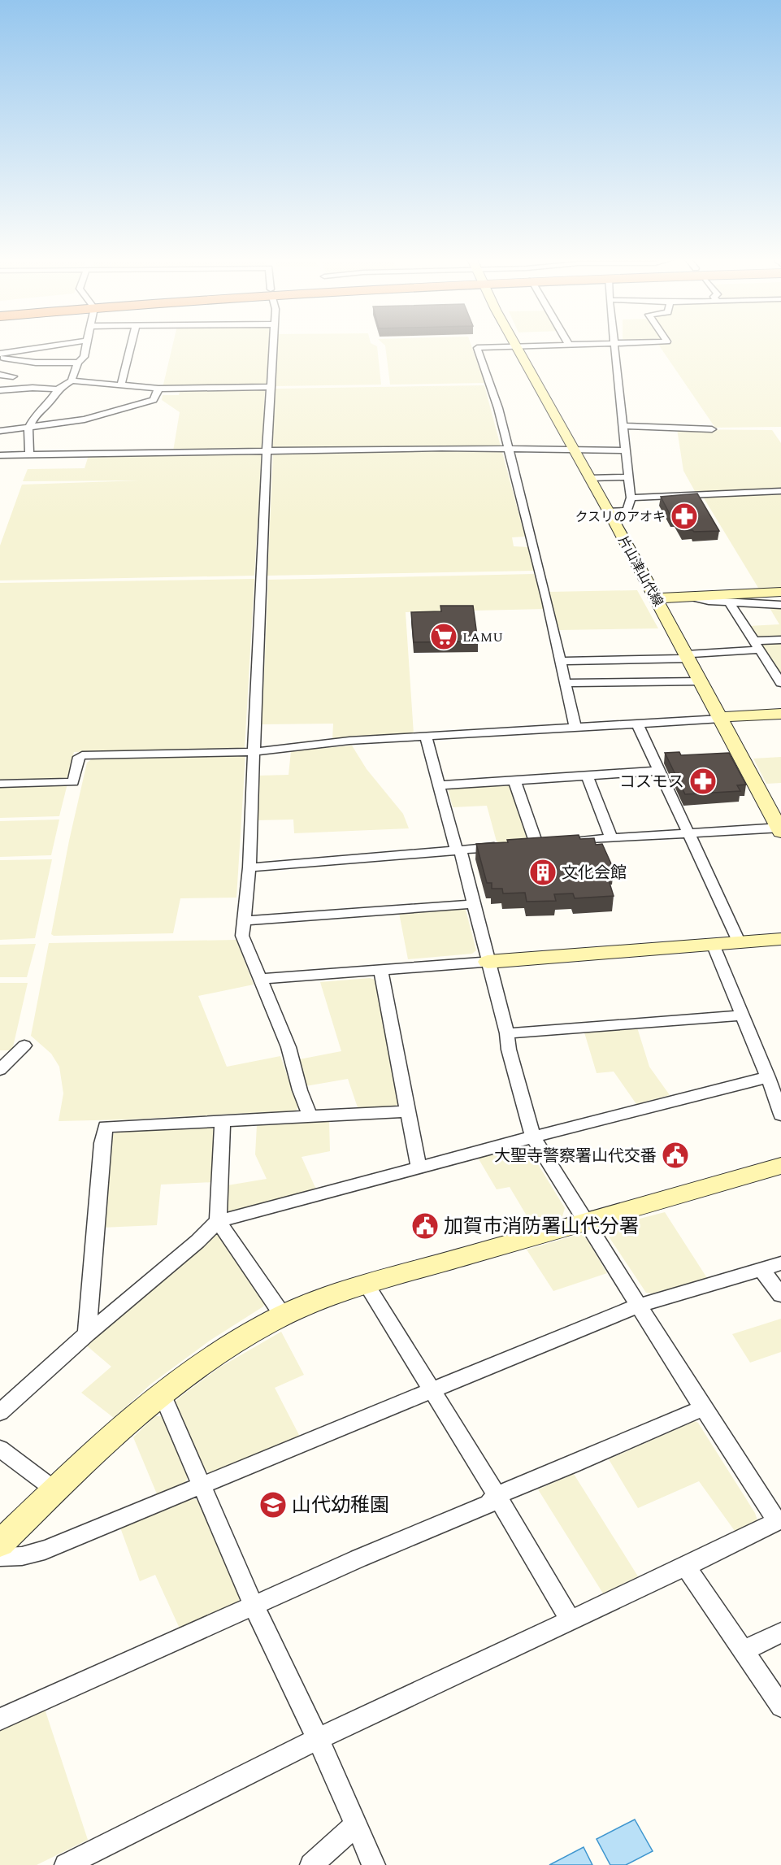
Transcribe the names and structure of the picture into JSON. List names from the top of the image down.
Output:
{
  "streets": {
    "main road": ["片山津山代線"]
  },
  "places": {
    "pharmacy": ["クスリのアオキ", "コスモス"],
    "supermarket": ["LAMU"],
    "building": ["文化会館"],
    "public building": ["大聖寺警察署山代交番", "加賀市消防署山代分署"],
    "school or university": ["山代幼稚園"]
  }
}
